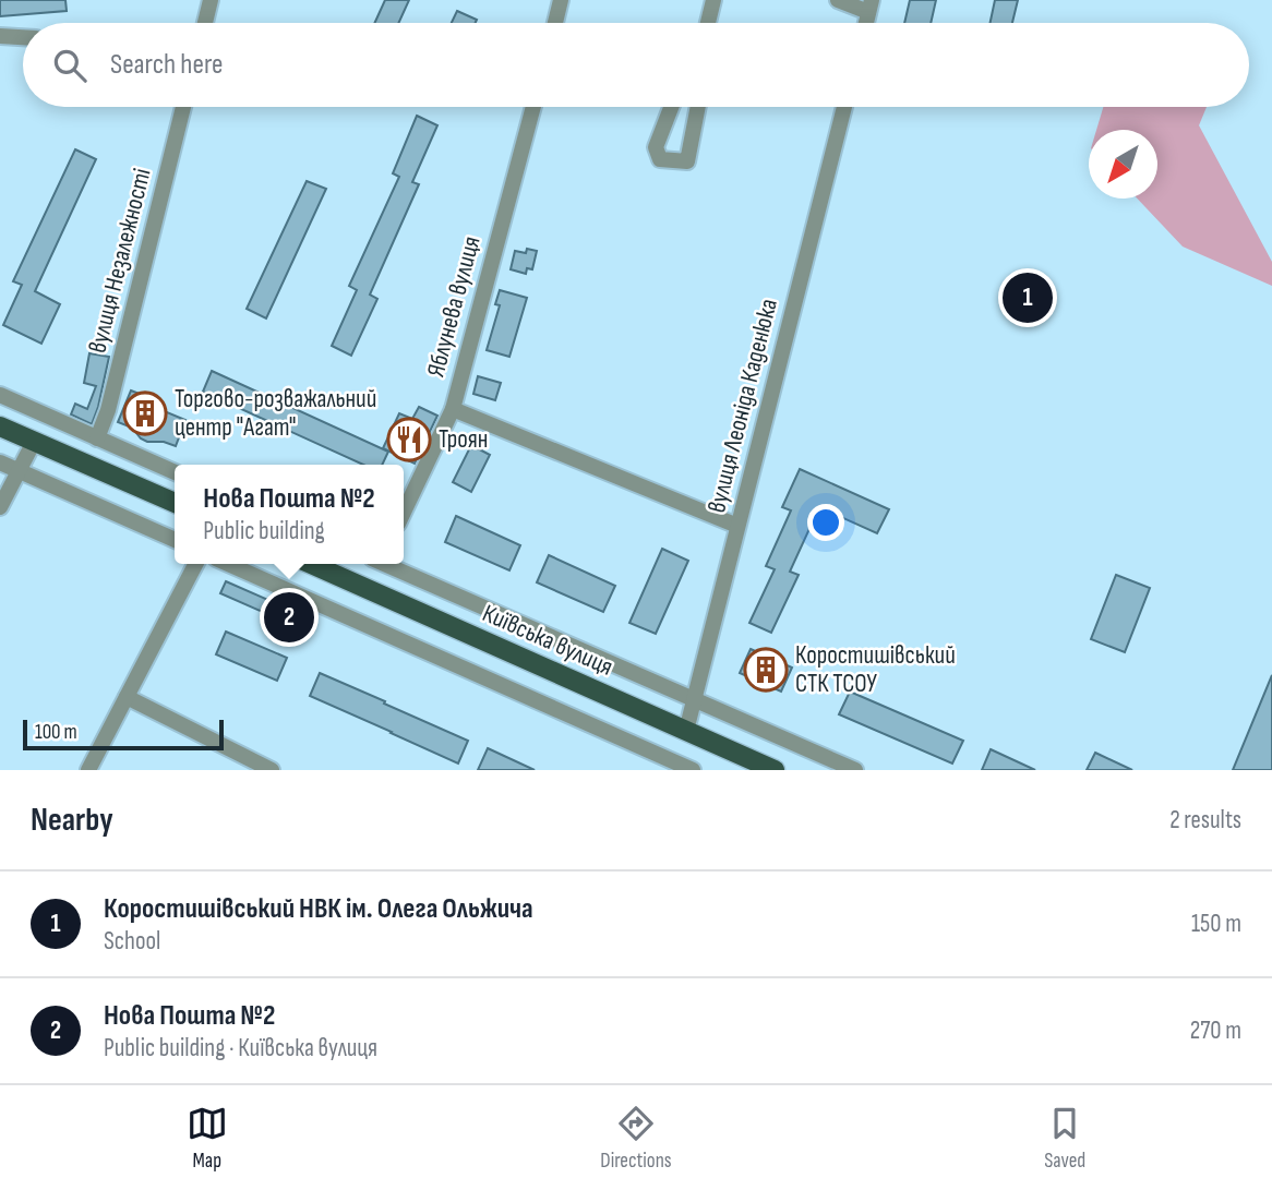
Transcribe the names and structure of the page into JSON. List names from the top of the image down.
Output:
{
  "streets": {
    "main road": ["Київська вулиця"],
    "street": ["вулиця Незалежності", "Яблунева вулиця", "вулиця Леоніда Каденюка"]
  },
  "crossings": [
    ["вулиця Леоніда Каденюка", "Київська вулиця"]
  ],
  "places": {
    "building": ["Торгово-розважальний центр \"Агат\"", "Коростишівський СТК ТСОУ"],
    "restaurant": ["Троян"]
  },
  "scale_bar": "100 m",
  "north": "bottom left",
  "page": {
    "search": "Search here",
    "pins": ["1", "2"],
    "popup": ["Нова Пошта №2", "Public building"],
    "scale": "100 m",
    "heading": ["Nearby", "2 results"],
    "list": [
      {
        "mark": "1",
        "name": "Коростишівський НВК ім. Олега Ольжича",
        "note": "School",
        "value": "150 m"
      },
      {
        "mark": "2",
        "name": "Нова Пошта №2",
        "note": "Public building · Київська вулиця",
        "value": "270 m"
      }
    ],
    "nav": ["Map", "Directions", "Saved"]
  }
}
